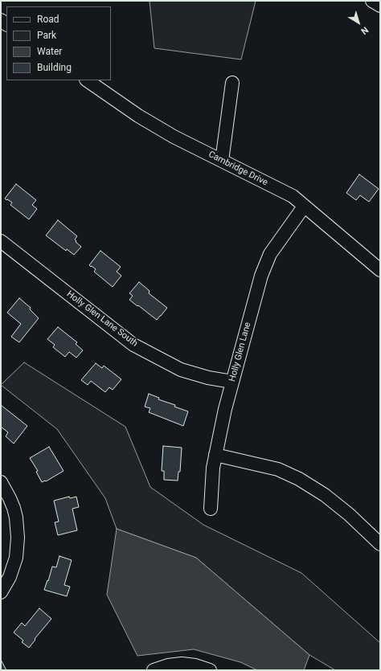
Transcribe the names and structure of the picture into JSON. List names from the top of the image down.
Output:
{
  "streets": {
    "street": ["Cambridge Drive", "Holly Glen Lane South", "Holly Glen Lane"]
  },
  "crossings": [
    ["Cambridge Drive", "Holly Glen Lane"],
    ["Holly Glen Lane South", "Holly Glen Lane"]
  ],
  "legend": [
    "Road",
    "Park",
    "Water",
    "Building"
  ],
  "north": "bottom right"
}
